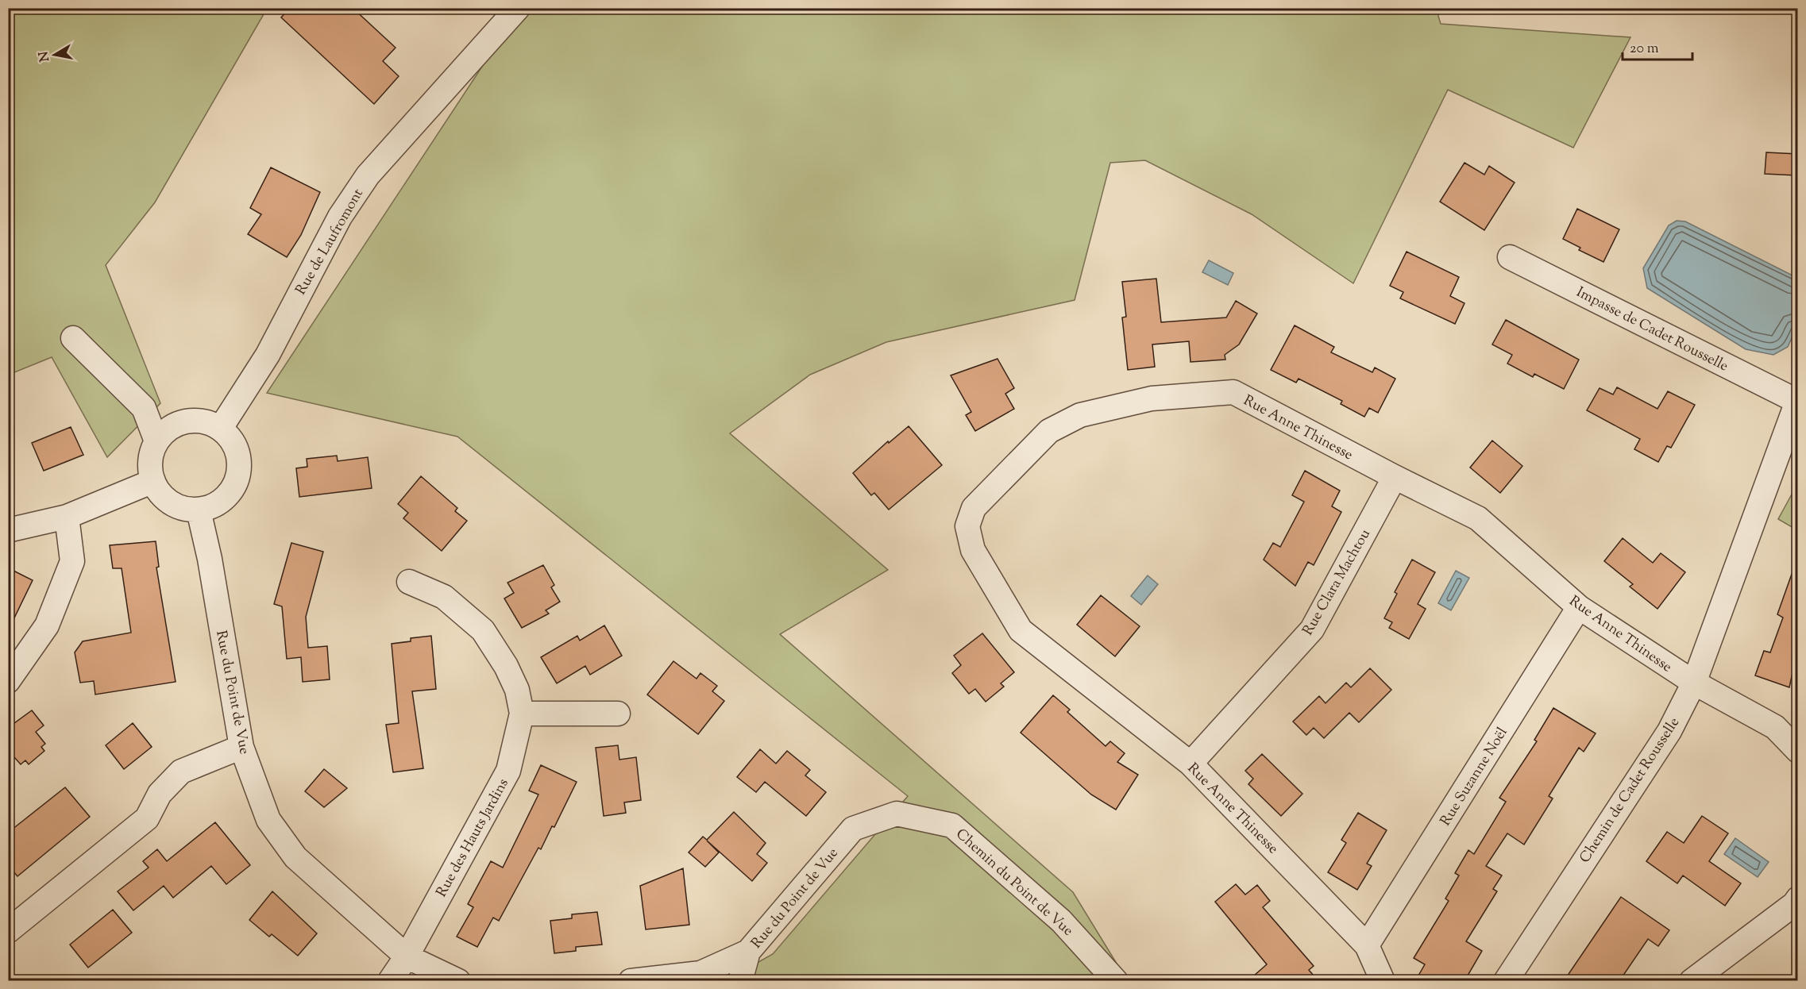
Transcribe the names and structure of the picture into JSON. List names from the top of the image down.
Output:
{
  "streets": {
    "street": [
      "Rue de Laufromont",
      "Impasse de Cadet Rousselle",
      "Rue Anne Thinesse",
      "Rue Clara Machtou",
      "Rue du Point de Vue",
      "Rue Suzanne Noël",
      "Chemin de Cadet Rousselle",
      "Rue des Hauts Jardins",
      "Chemin du Point de Vue"
    ]
  },
  "crossings": [
    ["Rue de Laufromont", "Rue du Point de Vue"],
    ["Impasse de Cadet Rousselle", "Chemin de Cadet Rousselle"],
    ["Rue Anne Thinesse", "Rue Clara Machtou"],
    ["Rue Anne Thinesse", "Rue Suzanne Noël"],
    ["Rue Anne Thinesse", "Chemin de Cadet Rousselle"],
    ["Rue du Point de Vue", "Rue des Hauts Jardins"],
    ["Rue du Point de Vue", "Chemin du Point de Vue"]
  ],
  "scale_bar": "20 m",
  "north": "left"
}
